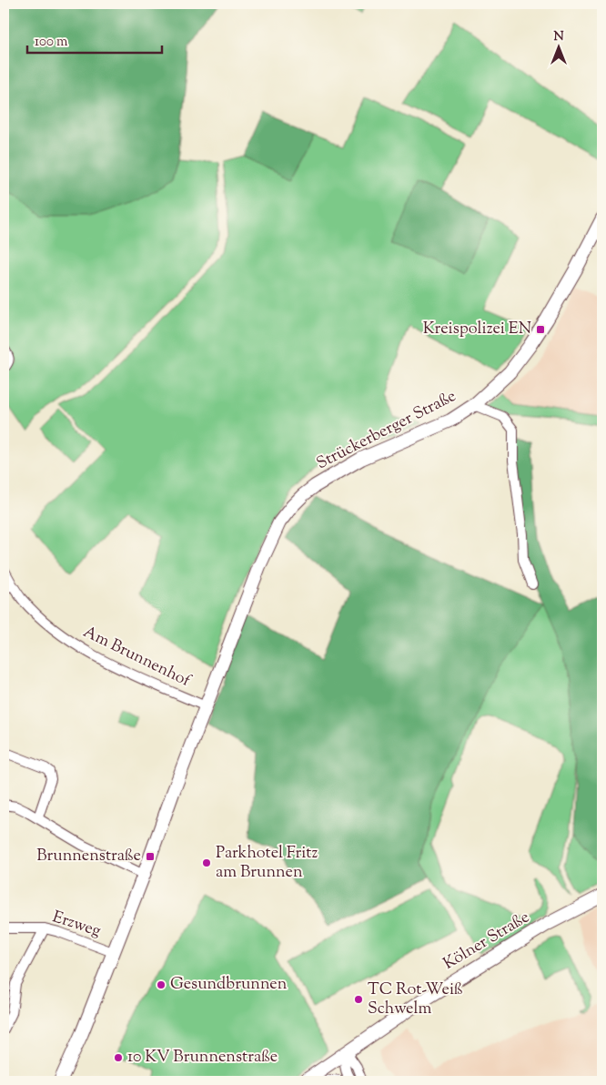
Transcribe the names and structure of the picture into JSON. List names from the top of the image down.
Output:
{
  "streets": {
    "main road": ["Strückerberger Straße", "Kölner Straße"],
    "street": ["Am Brunnenhof", "Erzweg"]
  },
  "crossings": [
    ["Strückerberger Straße", "Am Brunnenhof"]
  ],
  "places": {
    "transit": ["Kreispolizei EN", "Brunnenstraße"],
    "other": [
      "Parkhotel Fritz am Brunnen",
      "Gesundbrunnen",
      "TC Rot-Weiß Schwelm",
      "10 KV Brunnenstraße"
    ]
  },
  "scale_bar": "100 m",
  "north": "top"
}
